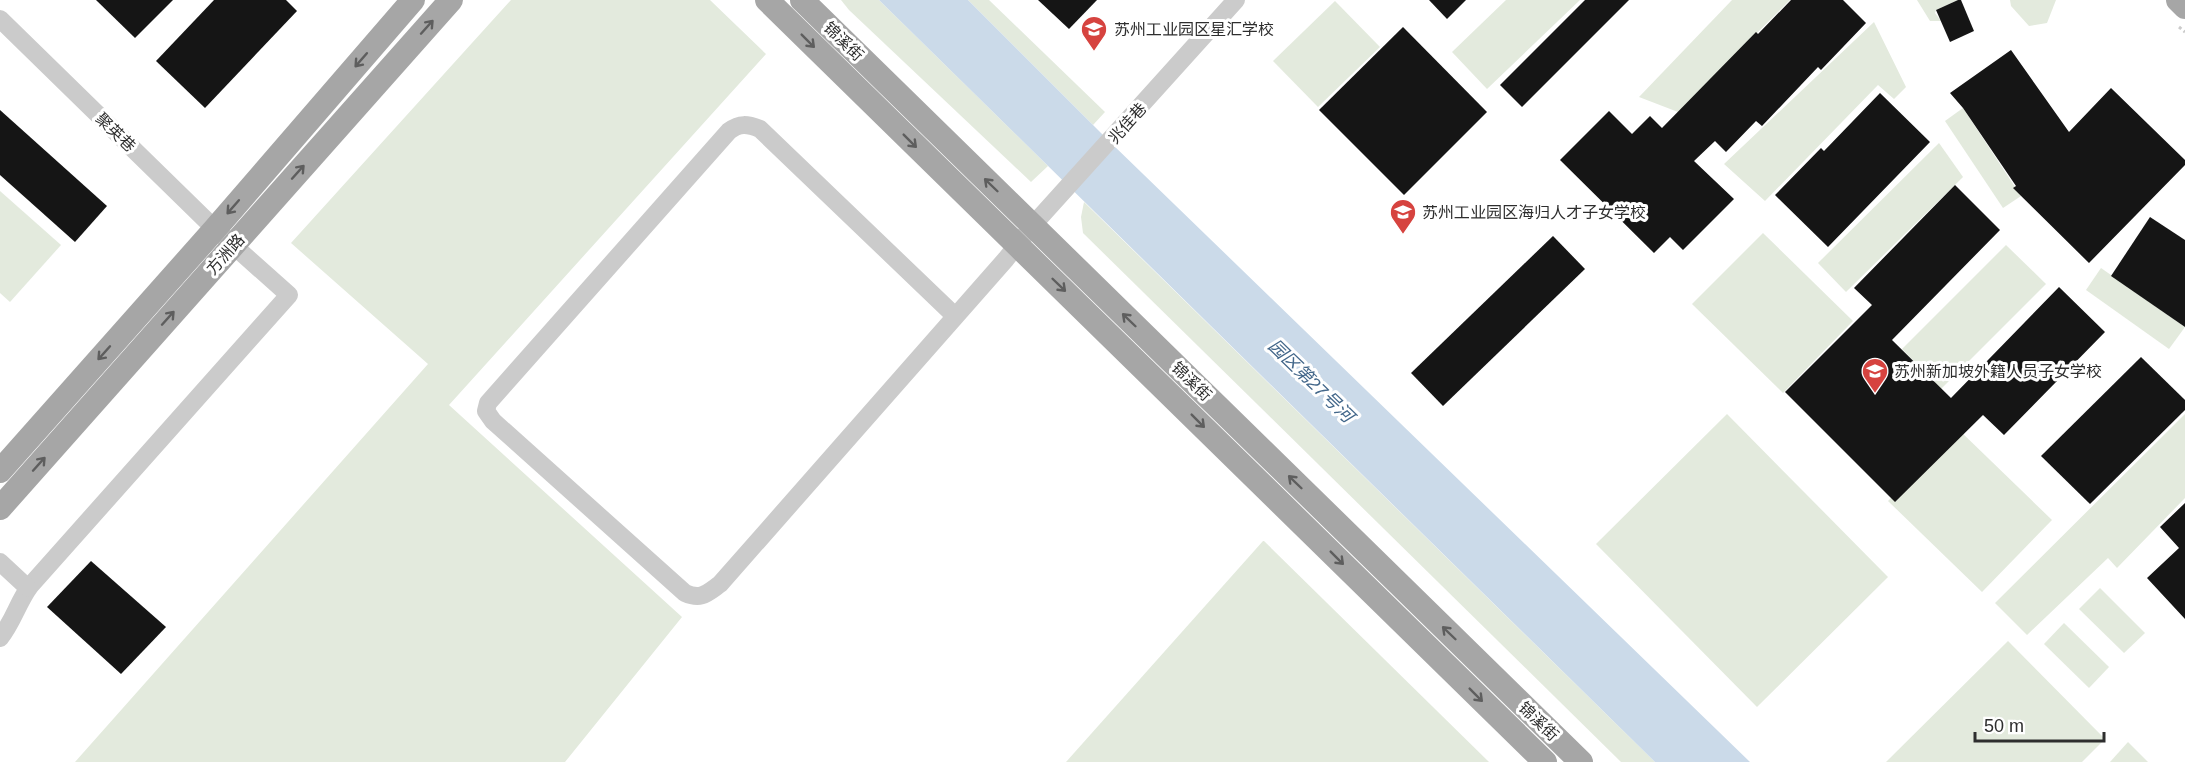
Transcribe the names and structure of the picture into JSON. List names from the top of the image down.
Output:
{
  "streets": {
    "main road": ["锦溪街", "方洲路"],
    "street": ["兆佳巷", "聚英巷"]
  },
  "crossings": [
    ["锦溪街", "兆佳巷"],
    ["聚英巷", "方洲路"]
  ],
  "water": ["园区第27号河"],
  "places": {
    "school or university": ["苏州工业园区星汇学校", "苏州工业园区海归人才子女学校", "苏州新加坡外籍人员子女学校"]
  },
  "scale_bar": "50 m"
}
